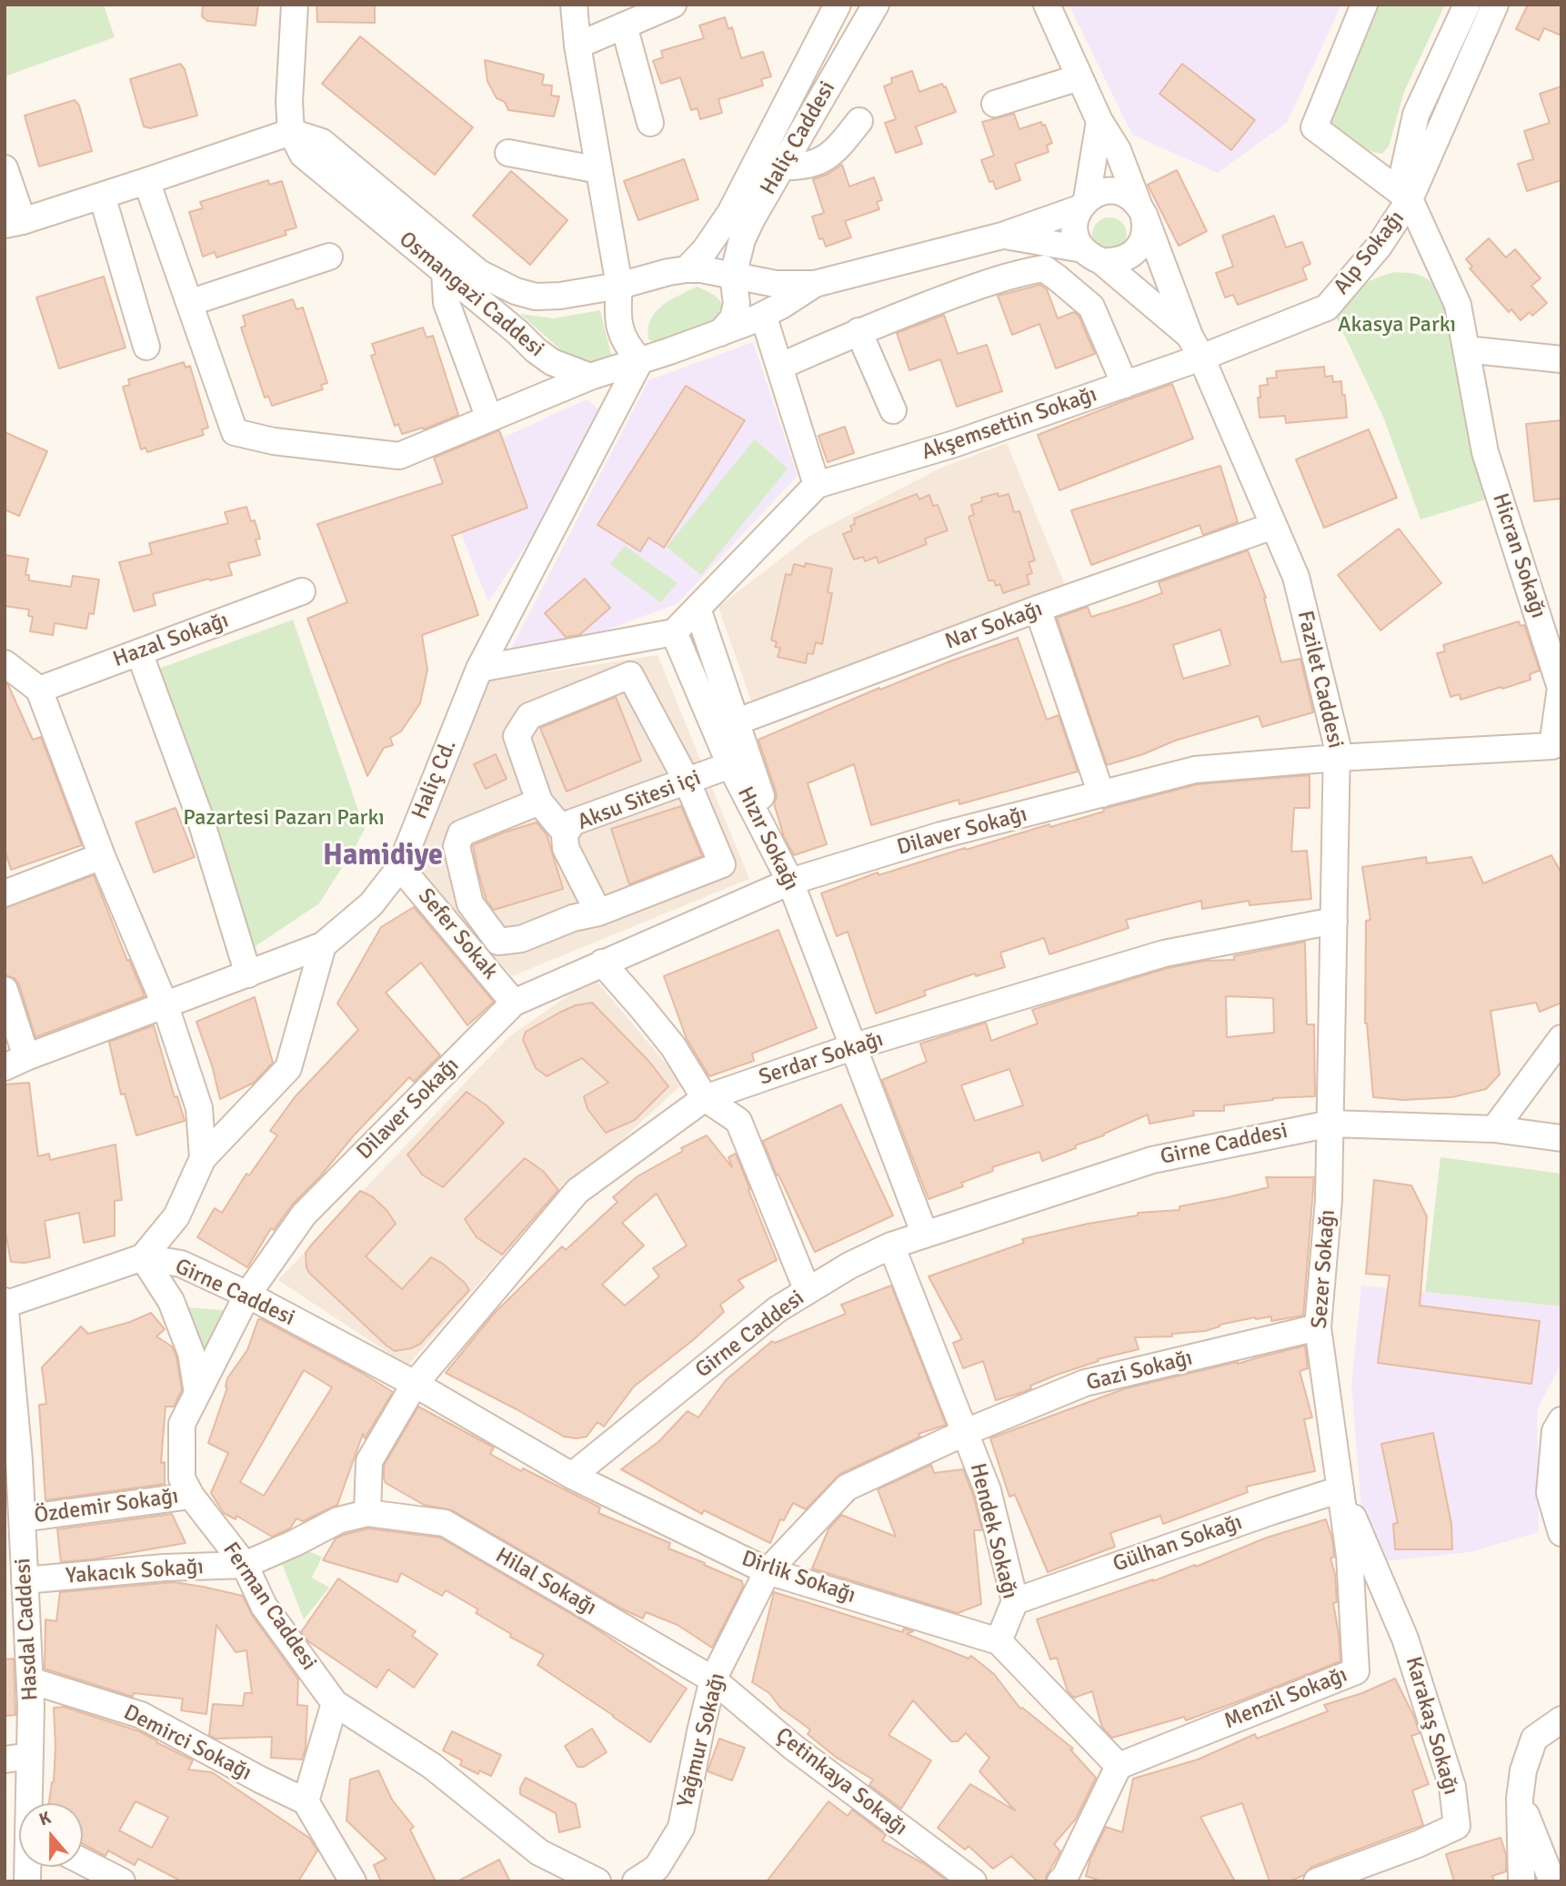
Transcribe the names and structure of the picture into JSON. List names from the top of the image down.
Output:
{
  "streets": {
    "street": [
      "Haliç Caddesi",
      "Alp Sokağı",
      "Osmangazi Caddesi",
      "Akşemsettin Sokağı",
      "Hicran Sokağı",
      "Nar Sokağı",
      "Hazal Sokağı",
      "Fazilet Caddesi",
      "Haliç Cd.",
      "Aksu Sitesi içi",
      "Dilaver Sokağı",
      "Hızır Sokağı",
      "Sefer Sokak",
      "Serdar Sokağı",
      "Girne Caddesi",
      "Sezer Sokağı",
      "Gazi Sokağı",
      "Özdemir Sokağı",
      "Hendek Sokağı",
      "Gülhan Sokağı",
      "Yakacık Sokağı",
      "Dirlik Sokağı",
      "Hilal Sokağı",
      "Ferman Caddesi",
      "Hasdal Caddesi",
      "Menzil Sokağı",
      "Karakaş Sokağı",
      "Yağmur Sokağı",
      "Demirci Sokağı",
      "Çetinkaya Sokağı"
    ]
  },
  "crossings": [
    ["Alp Sokağı", "Akşemsettin Sokağı"],
    ["Alp Sokağı", "Hicran Sokağı"],
    ["Alp Sokağı", "Fazilet Caddesi"],
    ["Akşemsettin Sokağı", "Fazilet Caddesi"],
    ["Akşemsettin Sokağı", "Hızır Sokağı"],
    ["Hicran Sokağı", "Fazilet Caddesi"],
    ["Hicran Sokağı", "Dilaver Sokağı"],
    ["Nar Sokağı", "Fazilet Caddesi"],
    ["Nar Sokağı", "Hızır Sokağı"],
    ["Fazilet Caddesi", "Dilaver Sokağı"],
    ["Fazilet Caddesi", "Serdar Sokağı"],
    ["Fazilet Caddesi", "Girne Caddesi"],
    ["Fazilet Caddesi", "Sezer Sokağı"],
    ["Haliç Cd.", "Sefer Sokak"],
    ["Aksu Sitesi içi", "Hızır Sokağı"],
    ["Dilaver Sokağı", "Hızır Sokağı"],
    ["Dilaver Sokağı", "Sefer Sokak"],
    ["Dilaver Sokağı", "Girne Caddesi"],
    ["Dilaver Sokağı", "Ferman Caddesi"],
    ["Hızır Sokağı", "Serdar Sokağı"],
    ["Hızır Sokağı", "Girne Caddesi"],
    ["Serdar Sokağı", "Girne Caddesi"],
    ["Serdar Sokağı", "Hilal Sokağı"],
    ["Girne Caddesi", "Sezer Sokağı"],
    ["Girne Caddesi", "Hendek Sokağı"],
    ["Girne Caddesi", "Dirlik Sokağı"],
    ["Girne Caddesi", "Ferman Caddesi"],
    ["Sezer Sokağı", "Gazi Sokağı"],
    ["Sezer Sokağı", "Gülhan Sokağı"],
    ["Sezer Sokağı", "Menzil Sokağı"],
    ["Sezer Sokağı", "Karakaş Sokağı"],
    ["Gazi Sokağı", "Hendek Sokağı"],
    ["Gazi Sokağı", "Yağmur Sokağı"],
    ["Özdemir Sokağı", "Ferman Caddesi"],
    ["Özdemir Sokağı", "Hasdal Caddesi"],
    ["Hendek Sokağı", "Gülhan Sokağı"],
    ["Hendek Sokağı", "Dirlik Sokağı"],
    ["Hendek Sokağı", "Yağmur Sokağı"],
    ["Gülhan Sokağı", "Menzil Sokağı"],
    ["Gülhan Sokağı", "Karakaş Sokağı"],
    ["Yakacık Sokağı", "Ferman Caddesi"],
    ["Yakacık Sokağı", "Hasdal Caddesi"],
    ["Dirlik Sokağı", "Yağmur Sokağı"],
    ["Hilal Sokağı", "Yağmur Sokağı"],
    ["Hilal Sokağı", "Çetinkaya Sokağı"],
    ["Hasdal Caddesi", "Demirci Sokağı"],
    ["Menzil Sokağı", "Karakaş Sokağı"],
    ["Yağmur Sokağı", "Çetinkaya Sokağı"]
  ],
  "districts": ["Hamidiye"],
  "parks": ["Akasya Parkı", "Pazartesi Pazarı Parkı"],
  "north": "top"
}
